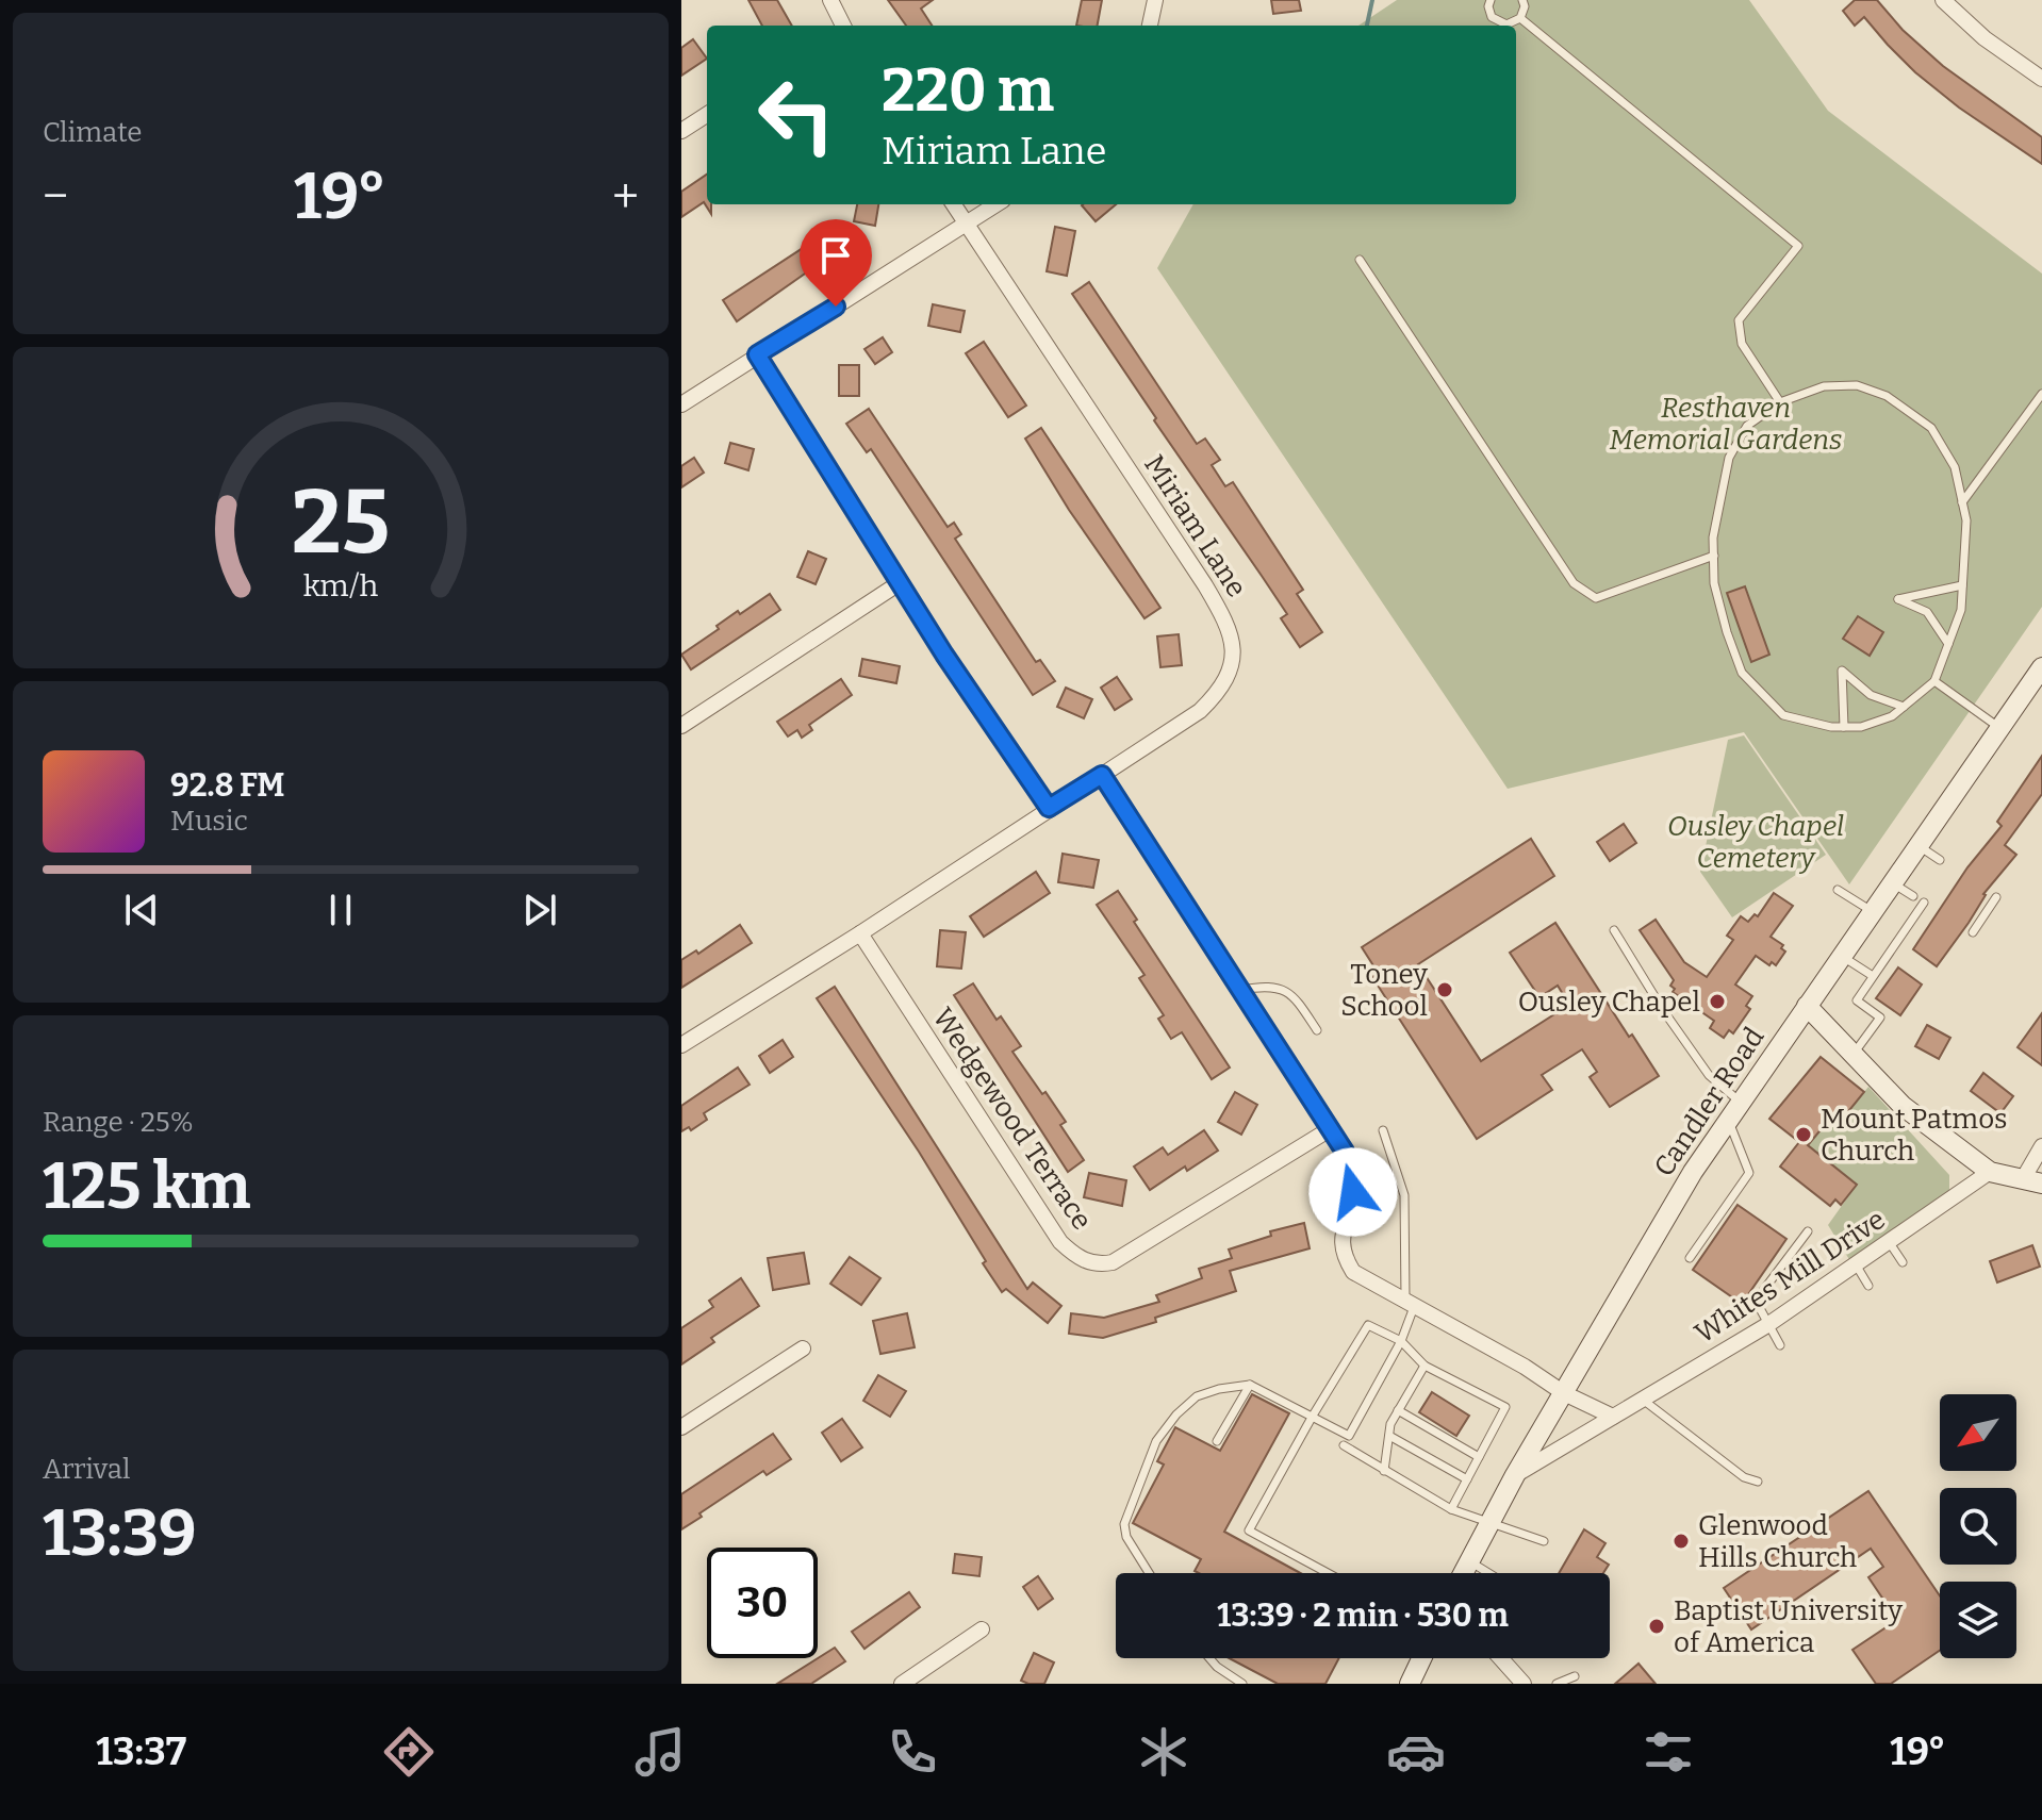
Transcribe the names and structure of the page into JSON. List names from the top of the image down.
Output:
{
  "streets": {
    "main road": ["Candler Road"],
    "street": ["Miriam Lane", "Wedgewood Terrace", "Whites Mill Drive"]
  },
  "crossings": [
    ["Miriam Lane", "Wedgewood Terrace"],
    ["Candler Road", "Whites Mill Drive"]
  ],
  "parks": ["Resthaven Memorial Gardens", "Ousley Chapel Cemetery"],
  "places": [
    "Toney School",
    "Ousley Chapel",
    "Mount Patmos Church",
    "Glenwood Hills Church",
    "Baptist University of America"
  ],
  "north": "bottom left",
  "page": {
    "tile": [
      "Climate",
      ["Range · 25%", "125 km"],
      ["Arrival", "13:39"]
    ],
    "turn": ["220 m", "Miriam Lane"],
    "heat": ["−", "19°", "+"],
    "song": ["92.8 FM", "Music"],
    "limit": "30",
    "trip": "13:39 · 2 min · 530 m",
    "tabs": ["13:37", "19°"],
    "gauge": ["25", "km/h"]
  }
}
